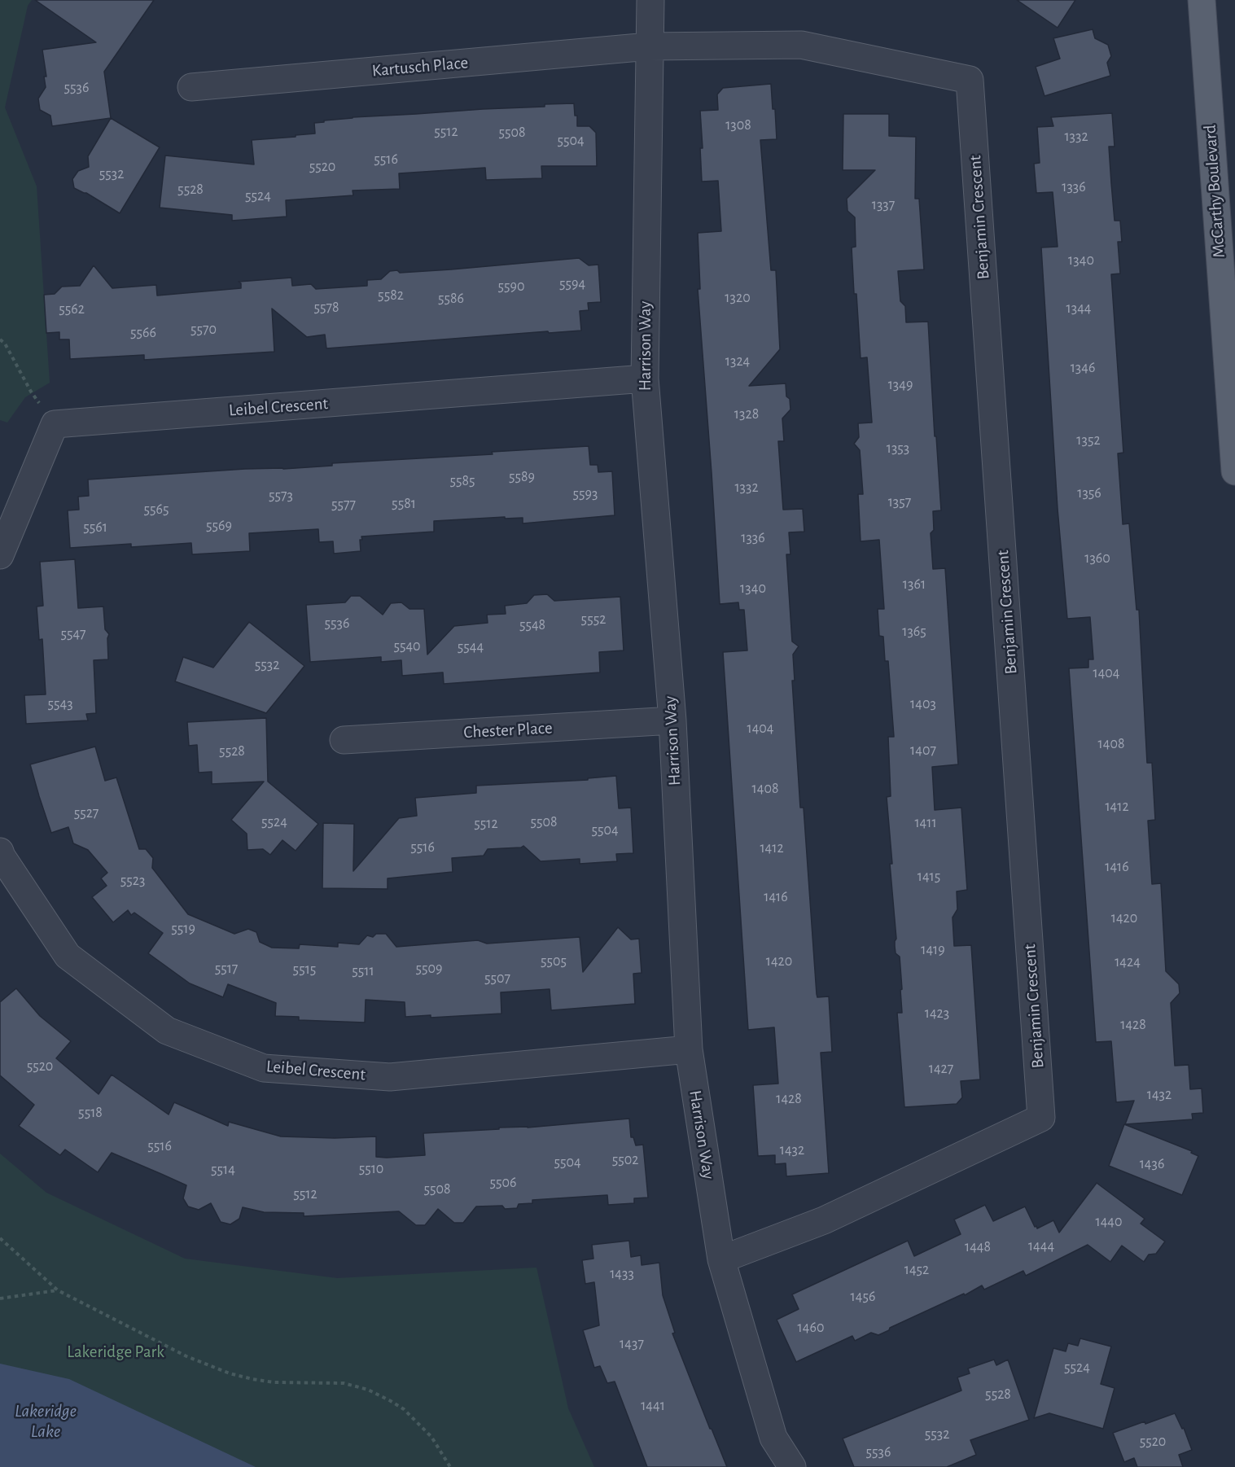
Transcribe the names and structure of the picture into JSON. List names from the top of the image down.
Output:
{
  "streets": {
    "main road": ["McCarthy Boulevard"],
    "street": [
      "Kartusch Place",
      "Benjamin Crescent",
      "Harrison Way",
      "Leibel Crescent",
      "Chester Place"
    ]
  },
  "crossings": [
    ["Kartusch Place", "Benjamin Crescent"],
    ["Kartusch Place", "Harrison Way"],
    ["Benjamin Crescent", "Harrison Way"],
    ["Harrison Way", "Leibel Crescent"],
    ["Harrison Way", "Chester Place"]
  ],
  "water": ["Lakeridge Lake"],
  "parks": ["Lakeridge Park"],
  "house_numbers": [
    "5536",
    "1308",
    "5512",
    "5508",
    "1332",
    "5504",
    "5516",
    "5520",
    "5532",
    "1336",
    "5528",
    "5524",
    "1337",
    "1340",
    "5594",
    "5590",
    "5582",
    "1320",
    "5586",
    "5578",
    "1344",
    "5562",
    "5570",
    "5566",
    "1324",
    "1346",
    "1349",
    "1328",
    "1352",
    "1353",
    "5589",
    "5585",
    "1332",
    "1356",
    "5593",
    "5573",
    "1357",
    "5581",
    "5577",
    "5565",
    "5569",
    "5561",
    "1336",
    "1360",
    "1361",
    "1340",
    "5552",
    "5536",
    "5548",
    "1365",
    "5547",
    "5540",
    "5544",
    "5532",
    "1404",
    "5543",
    "1403",
    "1404",
    "1408",
    "1407",
    "5528",
    "1408",
    "1412",
    "5527",
    "5524",
    "5508",
    "1411",
    "5512",
    "5504",
    "5516",
    "1412",
    "1416",
    "1415",
    "5523",
    "1416",
    "1420",
    "5519",
    "1419",
    "5505",
    "1420",
    "1424",
    "5517",
    "5509",
    "5515",
    "5511",
    "5507",
    "1423",
    "1428",
    "5520",
    "1427",
    "1432",
    "1428",
    "5518",
    "5516",
    "1432",
    "5502",
    "5504",
    "1436",
    "5510",
    "5514",
    "5506",
    "5508",
    "5512",
    "1440",
    "1444",
    "1448",
    "1452",
    "1433",
    "1456",
    "1460",
    "1437",
    "5524",
    "5528",
    "1441",
    "5532",
    "5520",
    "5536"
  ]
}
